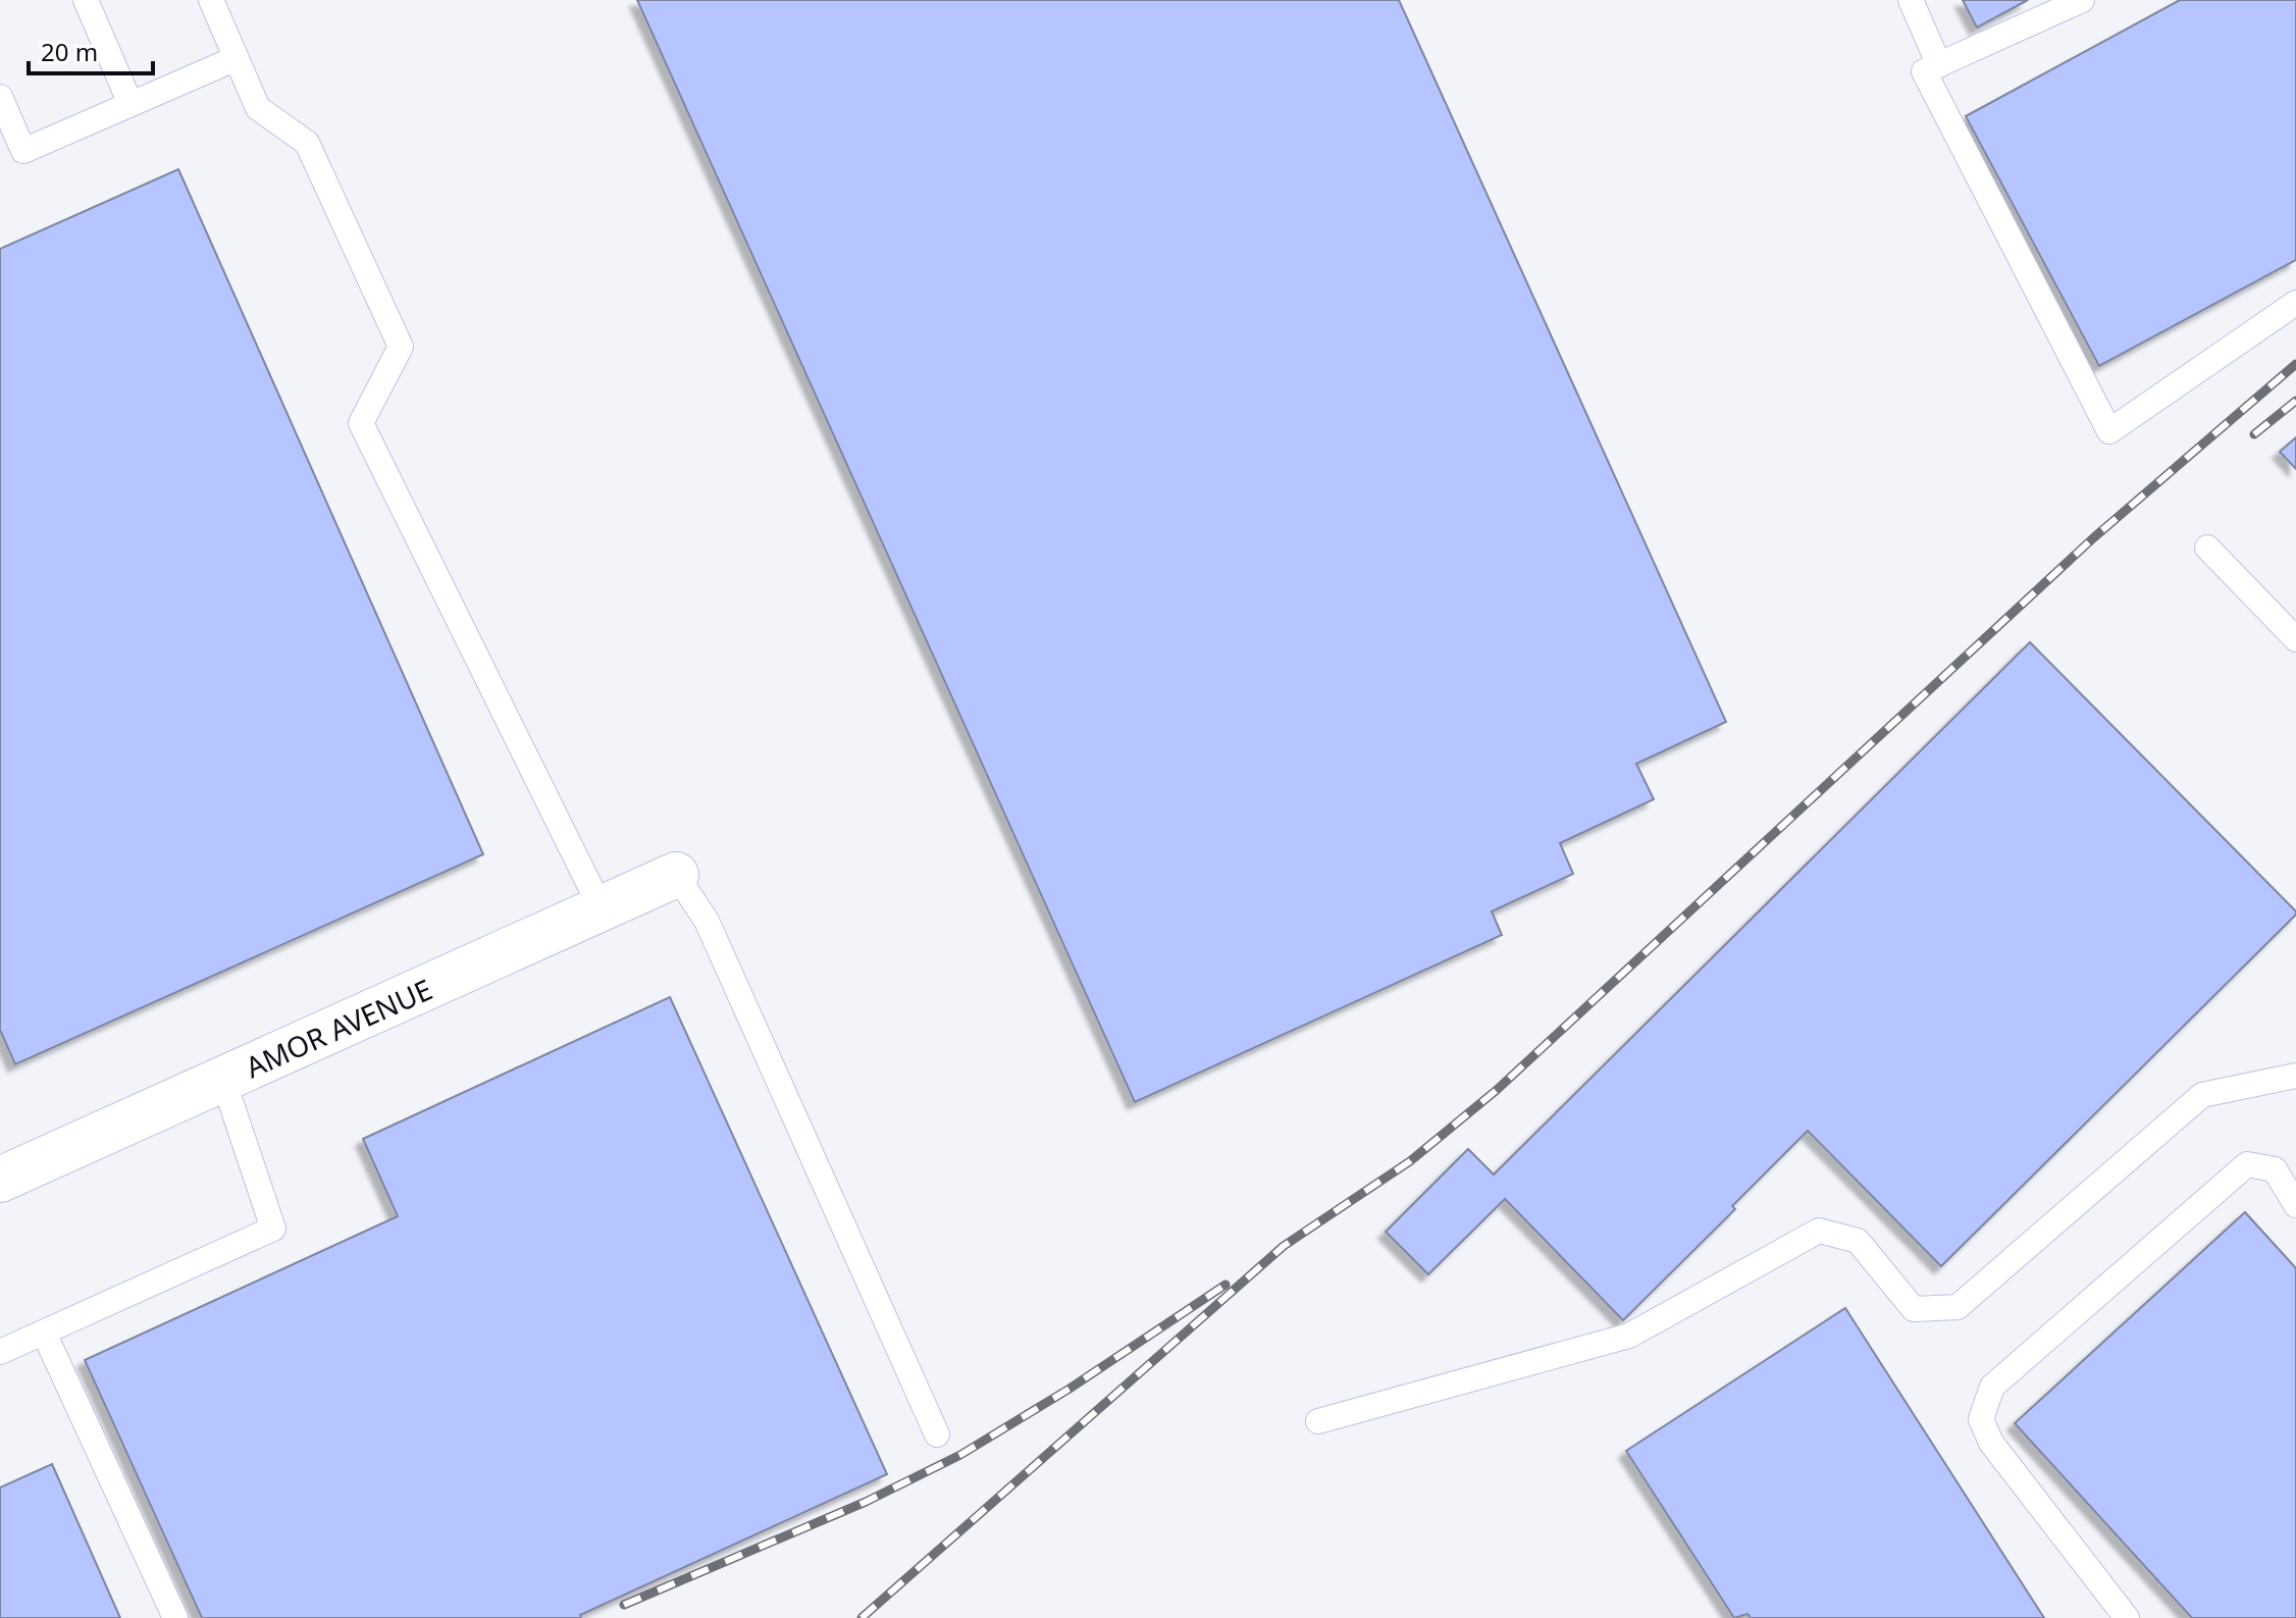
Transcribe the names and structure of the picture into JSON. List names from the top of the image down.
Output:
{
  "streets": {
    "street": ["AMOR AVENUE"]
  },
  "scale_bar": "20 m"
}
